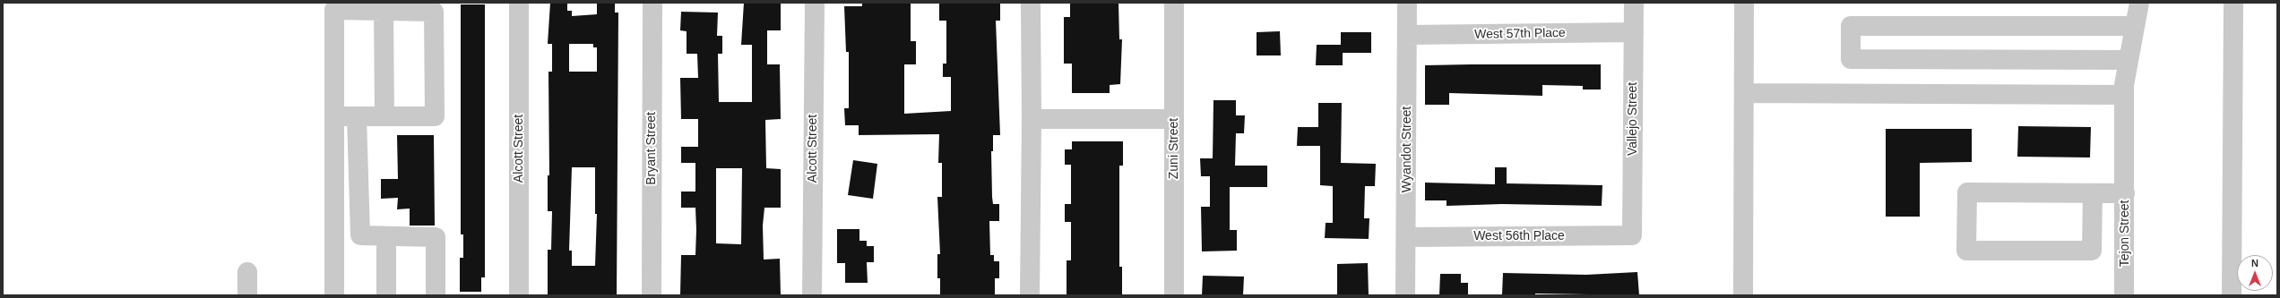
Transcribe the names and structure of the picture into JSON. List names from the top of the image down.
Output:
{
  "streets": {
    "street": [
      "West 57th Place",
      "Vallejo Street",
      "Alcott Street",
      "Bryant Street",
      "Zuni Street",
      "Wyandot Street",
      "Tejon Street",
      "West 56th Place"
    ]
  },
  "crossings": [
    ["West 57th Place", "Vallejo Street"],
    ["West 57th Place", "Wyandot Street"],
    ["Vallejo Street", "West 56th Place"],
    ["Wyandot Street", "West 56th Place"]
  ],
  "north": "top"
}
